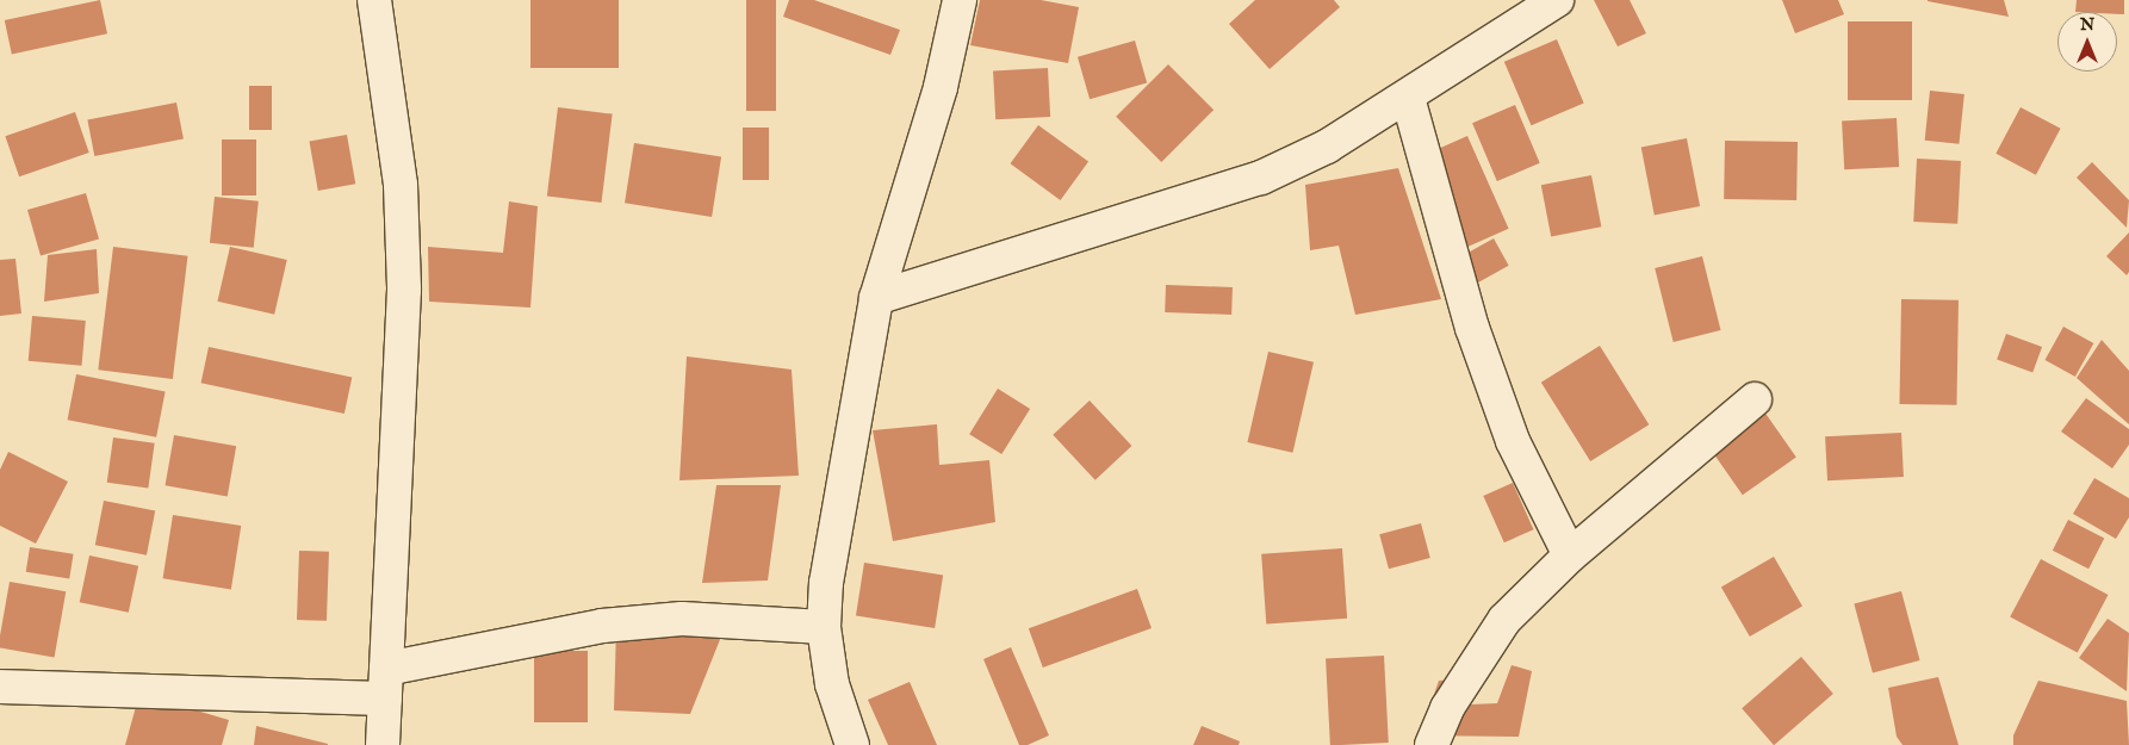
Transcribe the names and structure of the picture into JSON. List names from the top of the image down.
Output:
{
  "north": "top"
}
